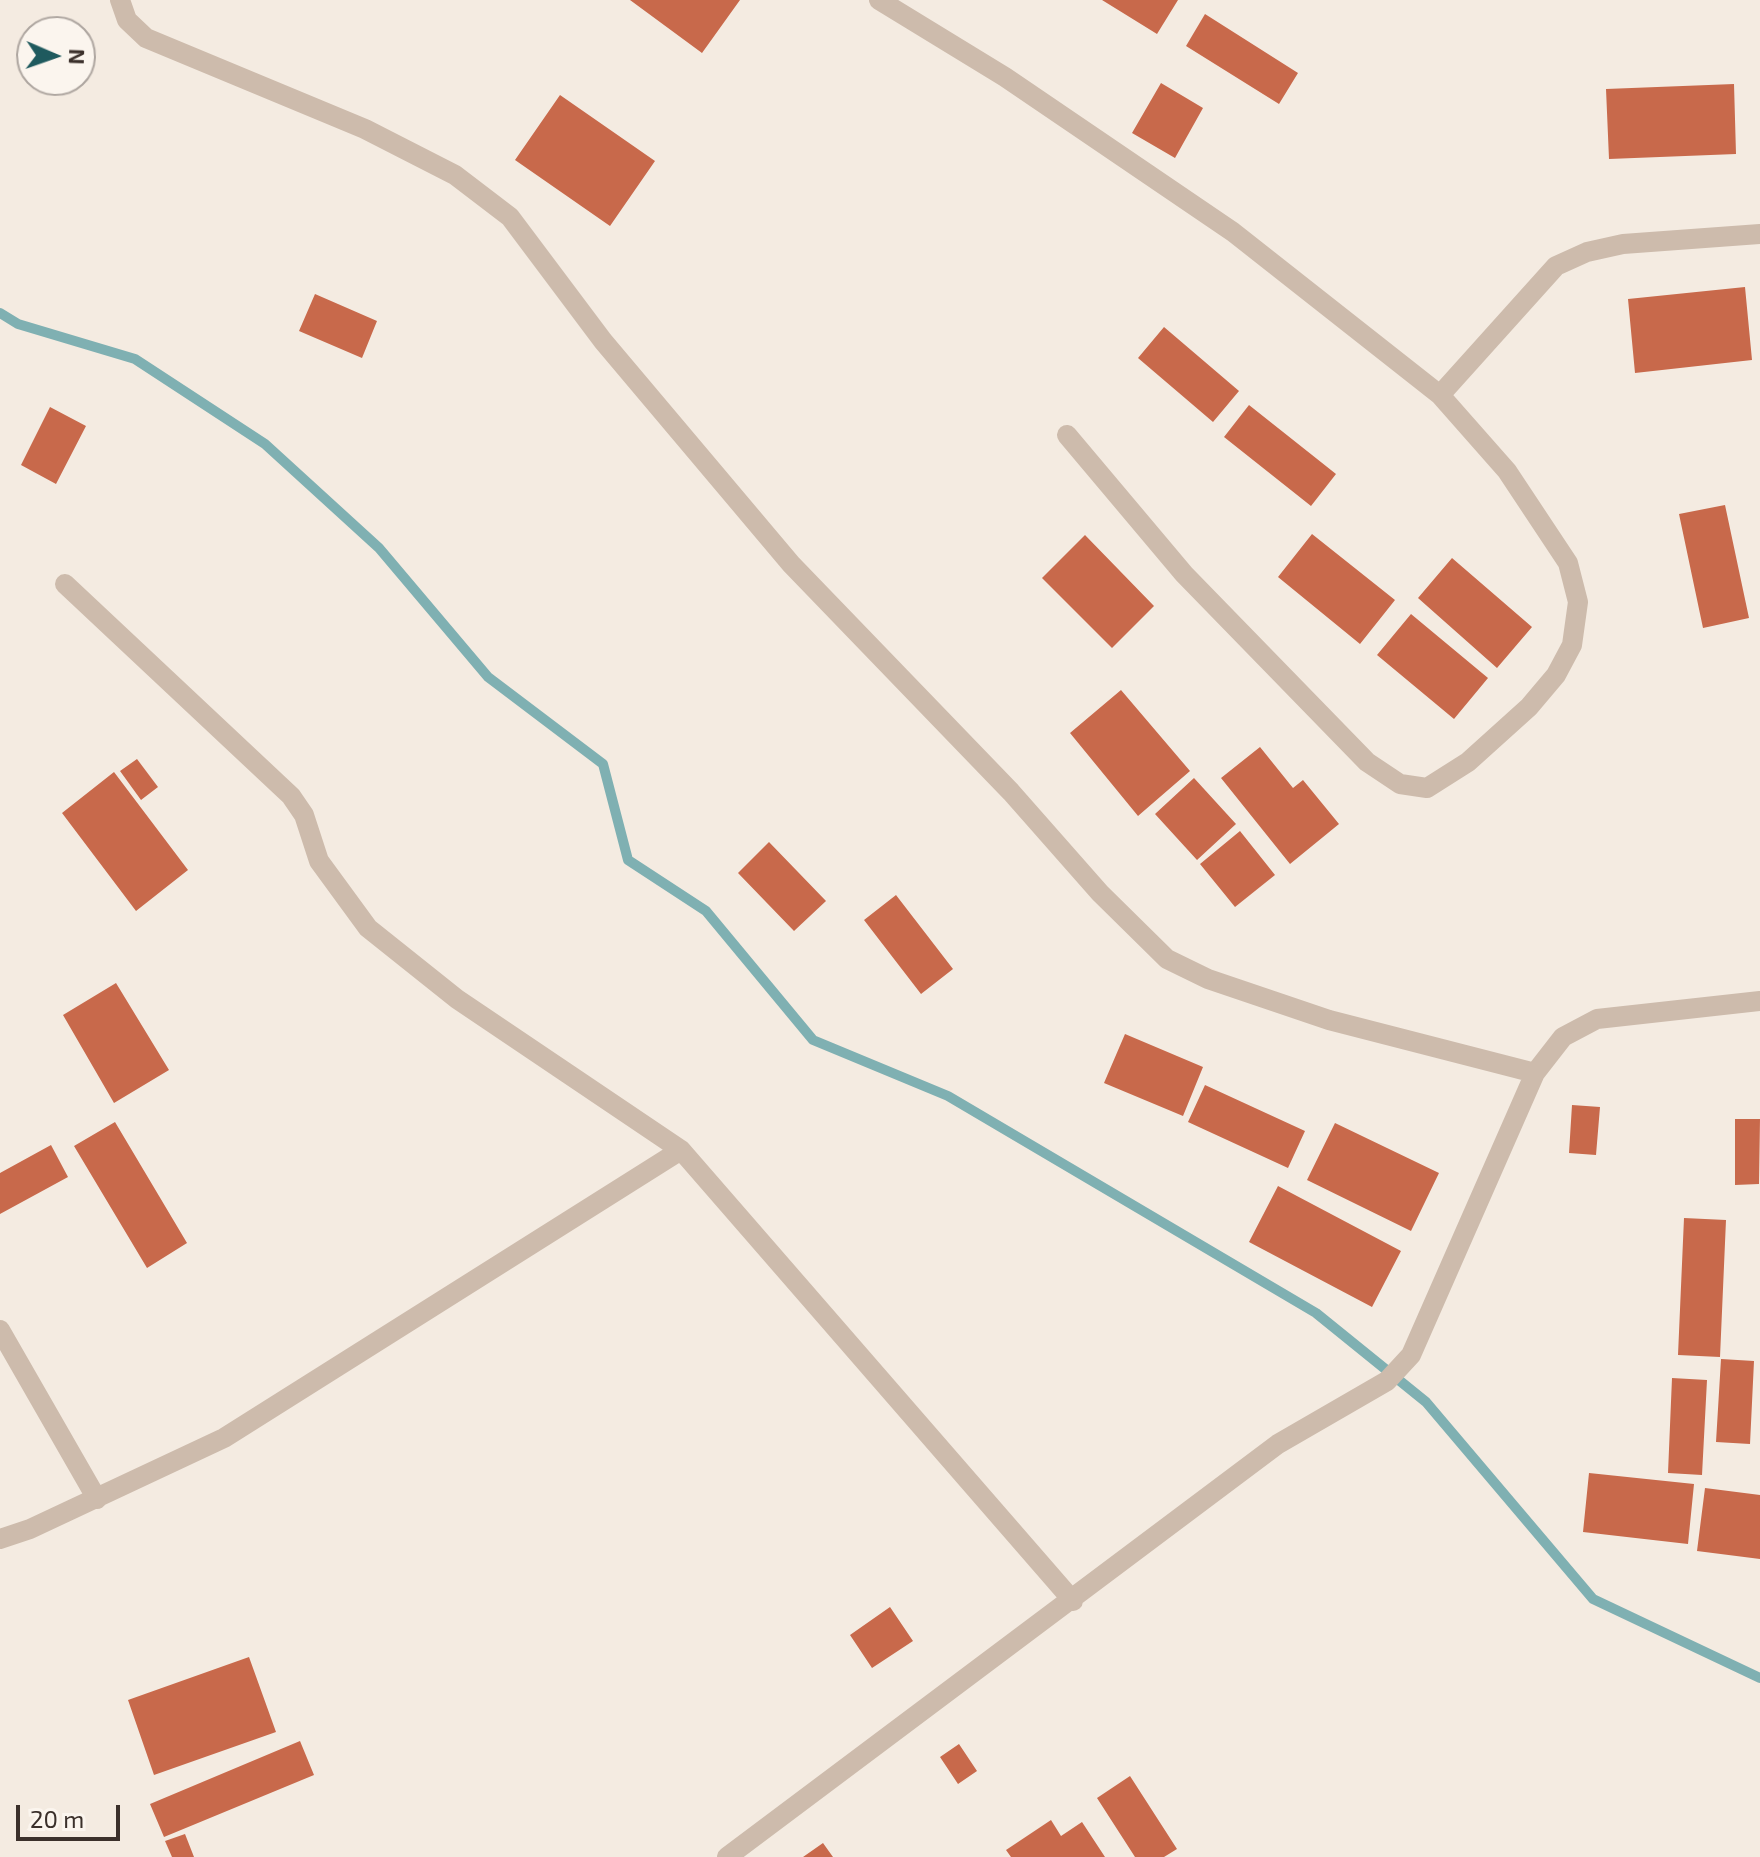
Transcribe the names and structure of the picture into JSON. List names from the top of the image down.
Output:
{
  "scale_bar": "20 m",
  "north": "right"
}
